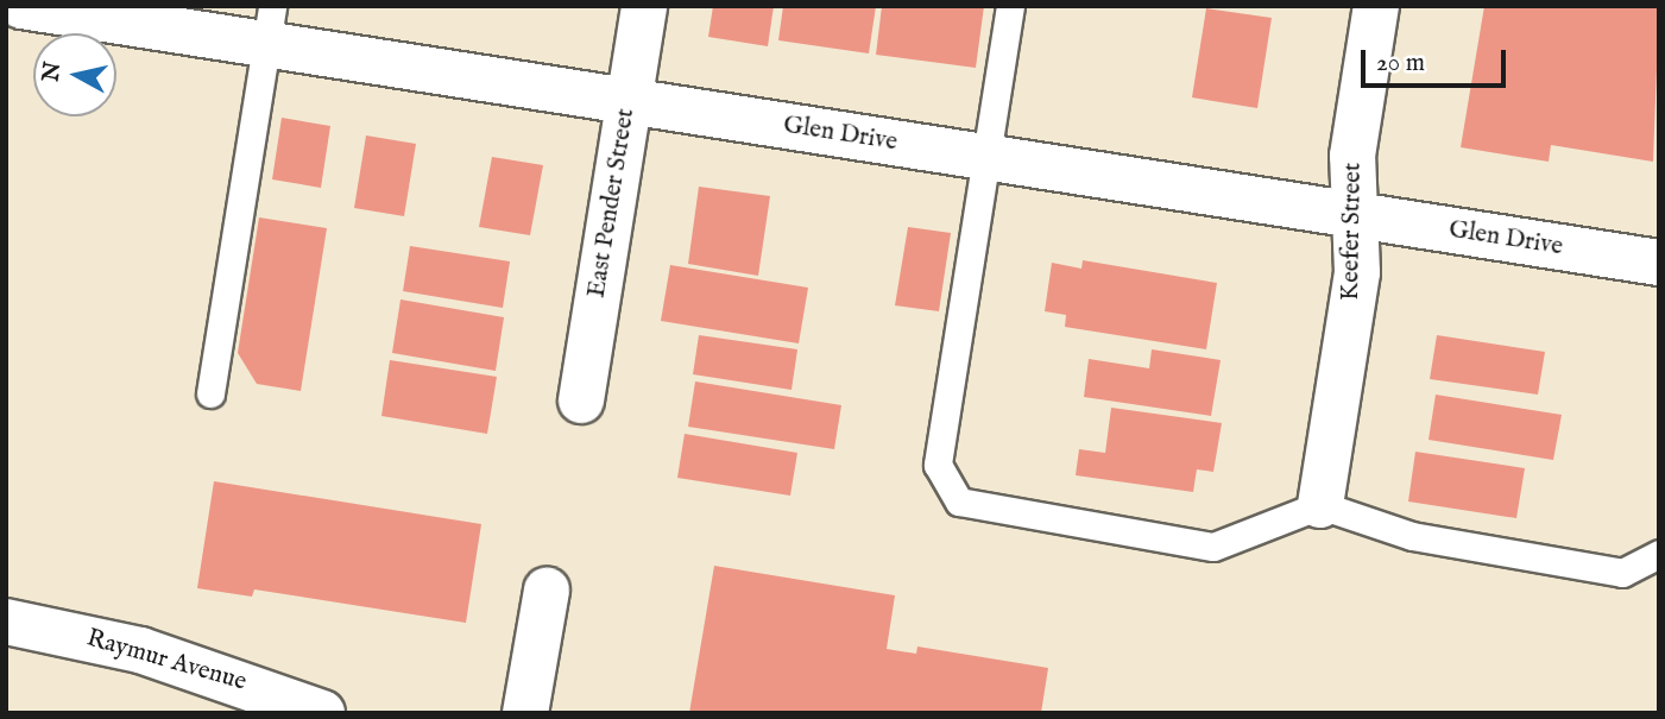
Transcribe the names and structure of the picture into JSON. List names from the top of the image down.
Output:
{
  "streets": {
    "street": [
      "Glen Drive",
      "East Pender Street",
      "Keefer Street",
      "Raymur Avenue"
    ]
  },
  "crossings": [
    ["Glen Drive", "East Pender Street"],
    ["Glen Drive", "Keefer Street"]
  ],
  "scale_bar": "20 m",
  "north": "left"
}
